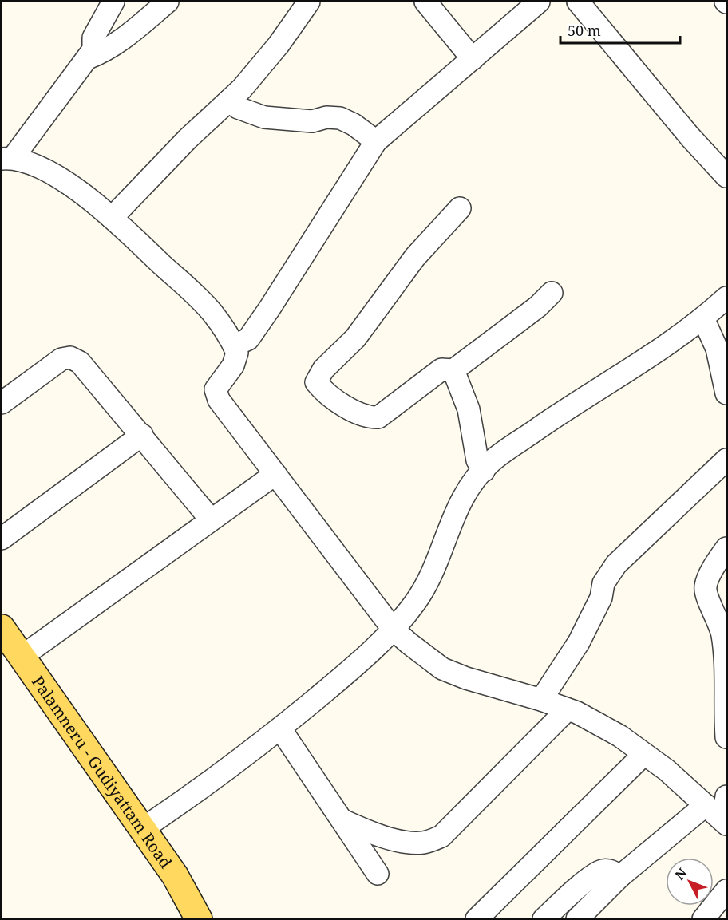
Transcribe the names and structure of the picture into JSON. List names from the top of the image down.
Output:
{
  "streets": {
    "main road": ["Palamneru - Gudiyattam Road"]
  },
  "scale_bar": "50 m",
  "north": "top left"
}
